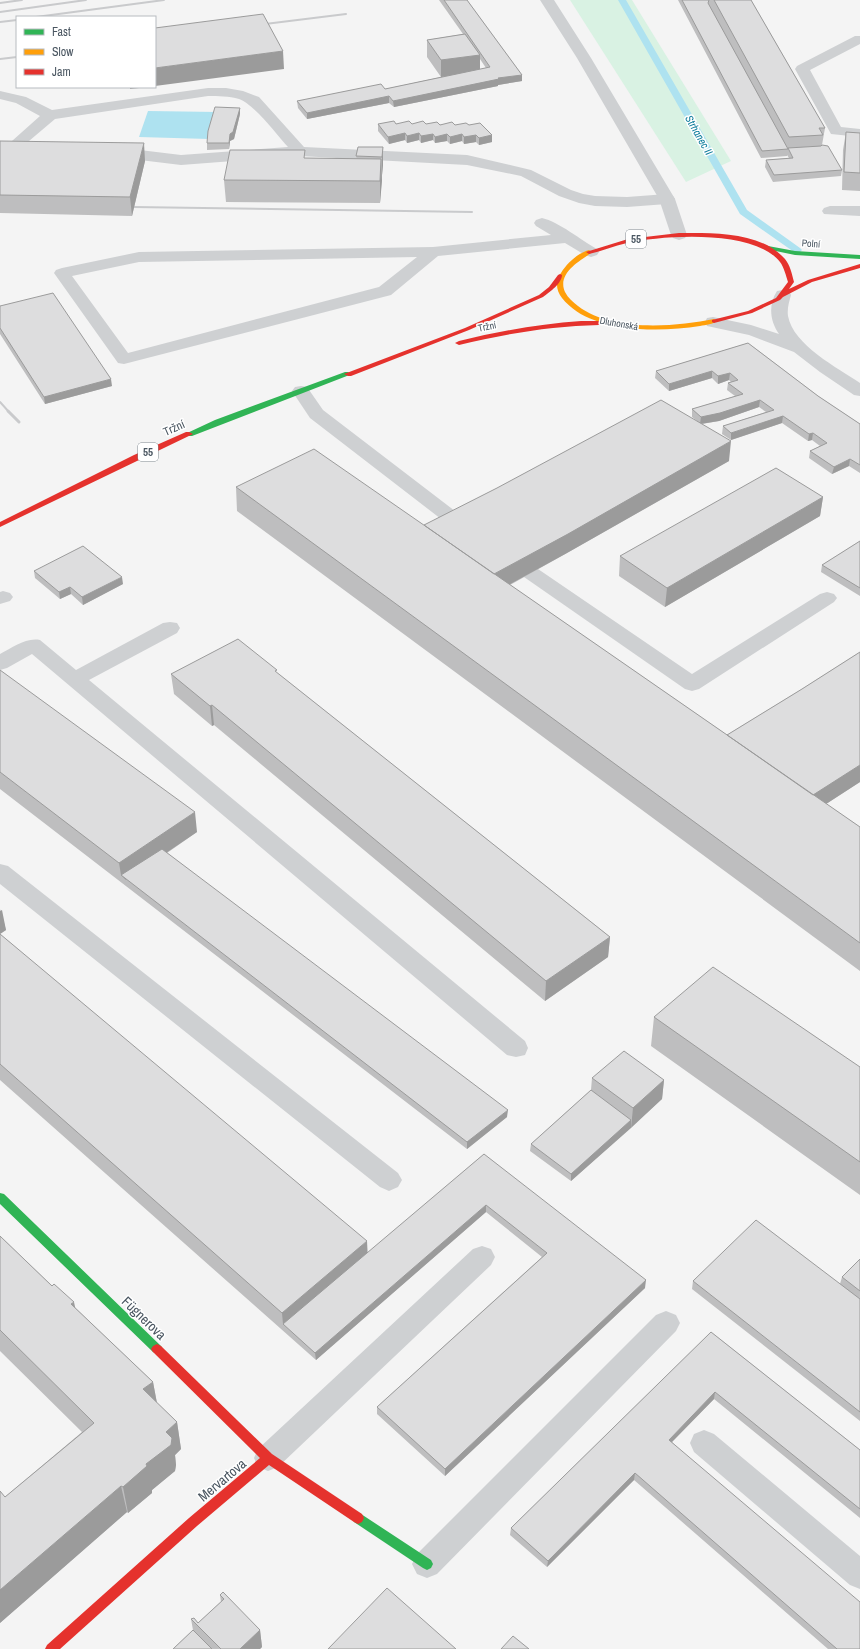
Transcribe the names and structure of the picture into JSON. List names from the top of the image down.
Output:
{
  "streets": {
    "main road": [
      "55",
      "Polní",
      "Dluhonská",
      "Tržní",
      "Fügnerova",
      "Mervartova"
    ]
  },
  "crossings": [
    ["55", "Dluhonská"],
    ["Polní", "Dluhonská"],
    ["Dluhonská", "Tržní"],
    ["Fügnerova", "Mervartova"]
  ],
  "water": ["Strhanec II"],
  "legend": ["Fast", "Slow", "Jam"]
}
